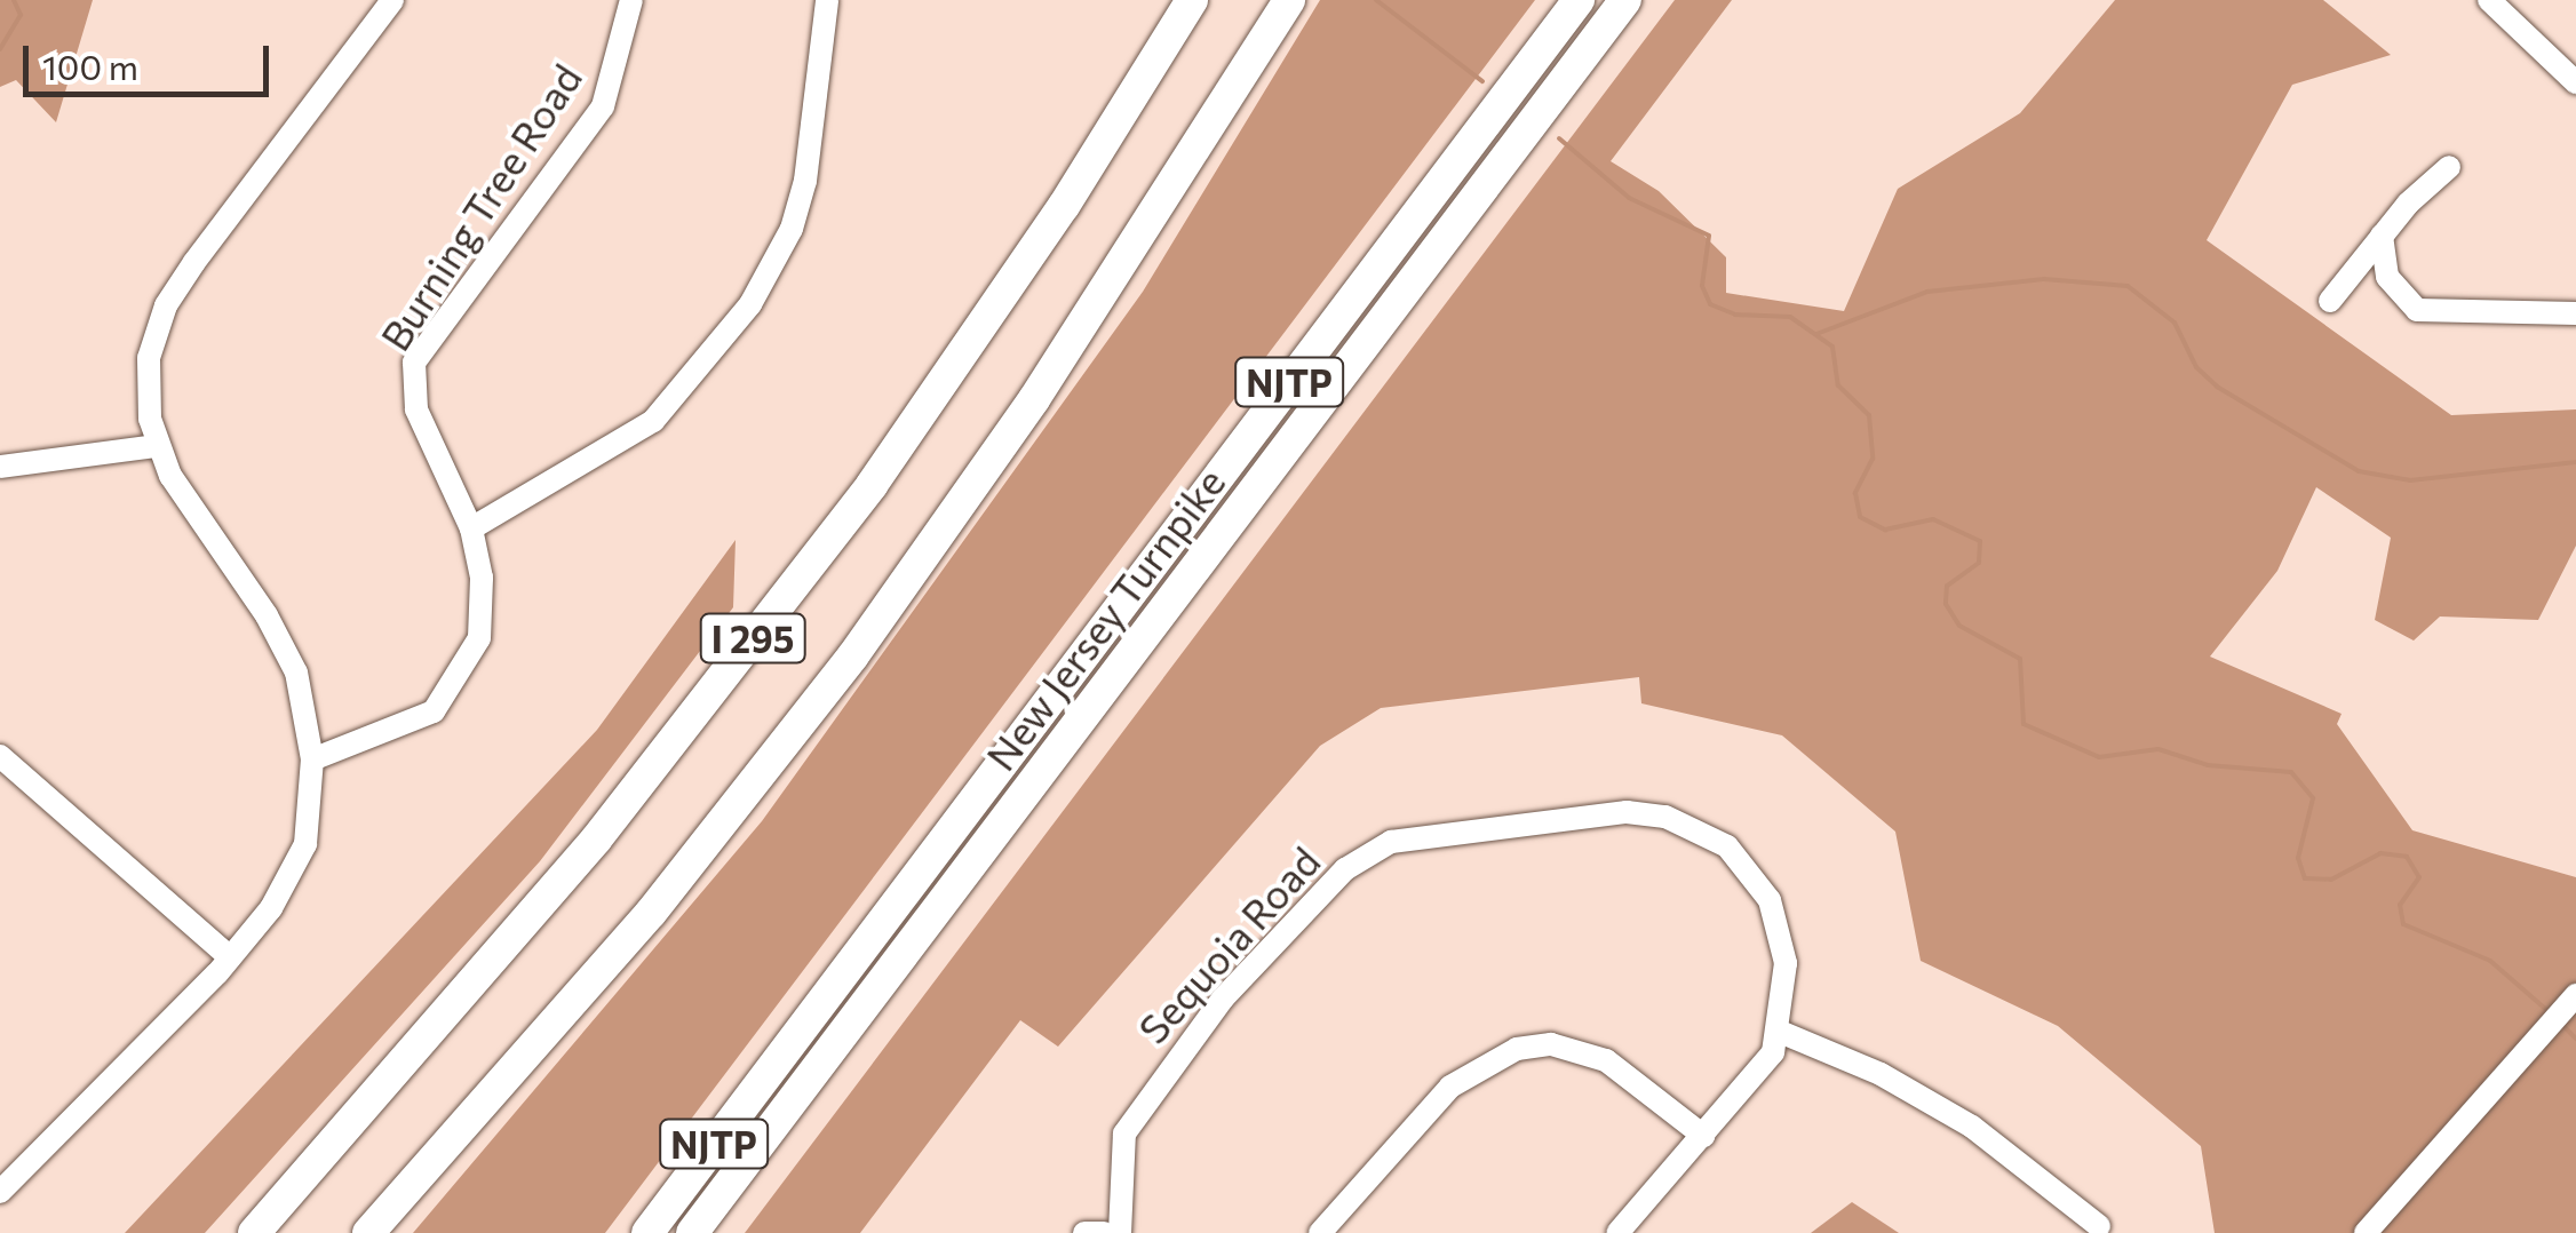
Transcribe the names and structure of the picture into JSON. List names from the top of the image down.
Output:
{
  "streets": {
    "highway": ["NJTP", "New Jersey Turnpike", "I 295"],
    "street": ["Burning Tree Road", "Sequoia Road"]
  },
  "scale_bar": "100 m"
}
